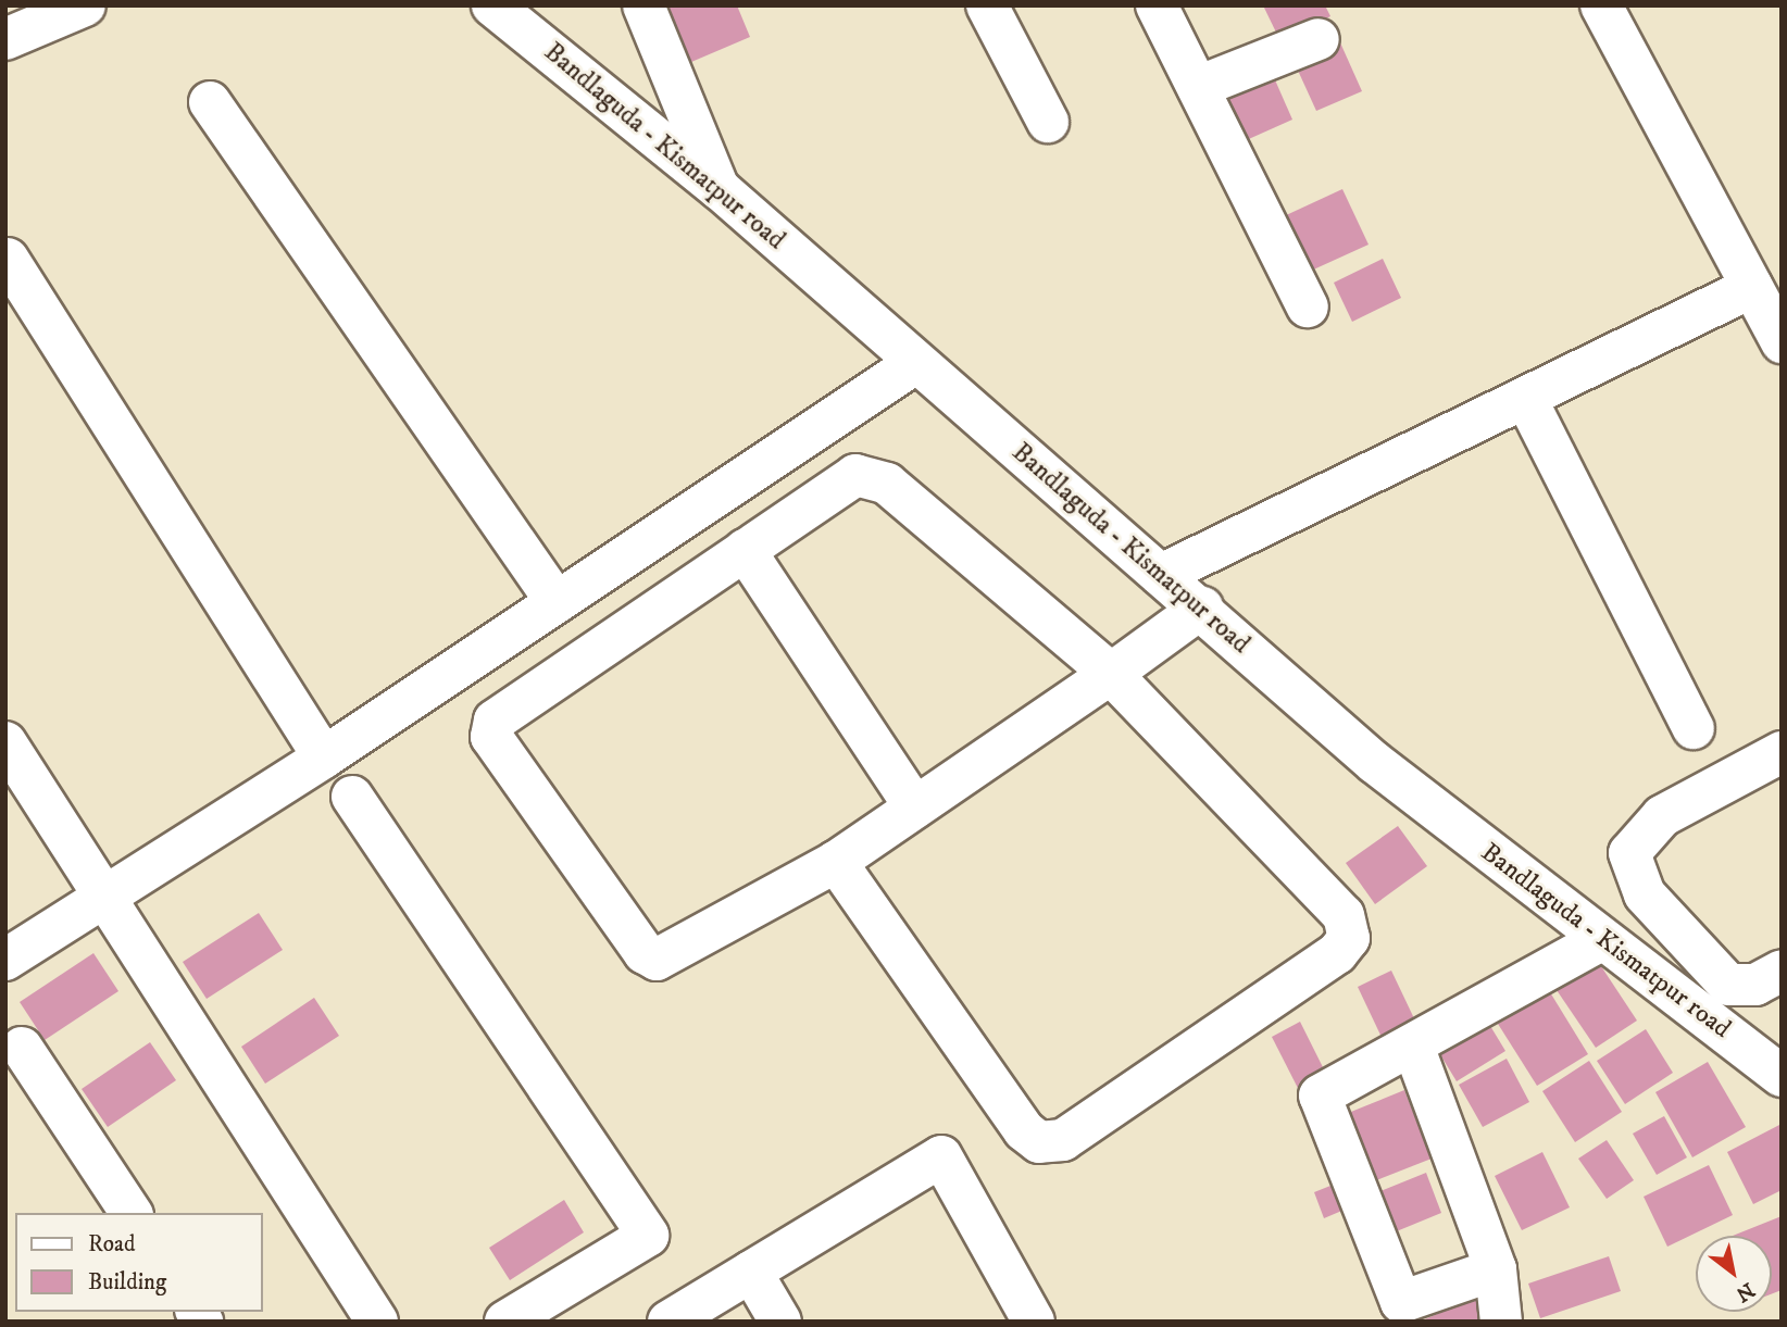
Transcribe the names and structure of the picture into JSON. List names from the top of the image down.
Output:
{
  "streets": {
    "street": ["Bandlaguda - Kismatpur road"]
  },
  "legend": ["Road", "Building"],
  "north": "bottom right"
}
